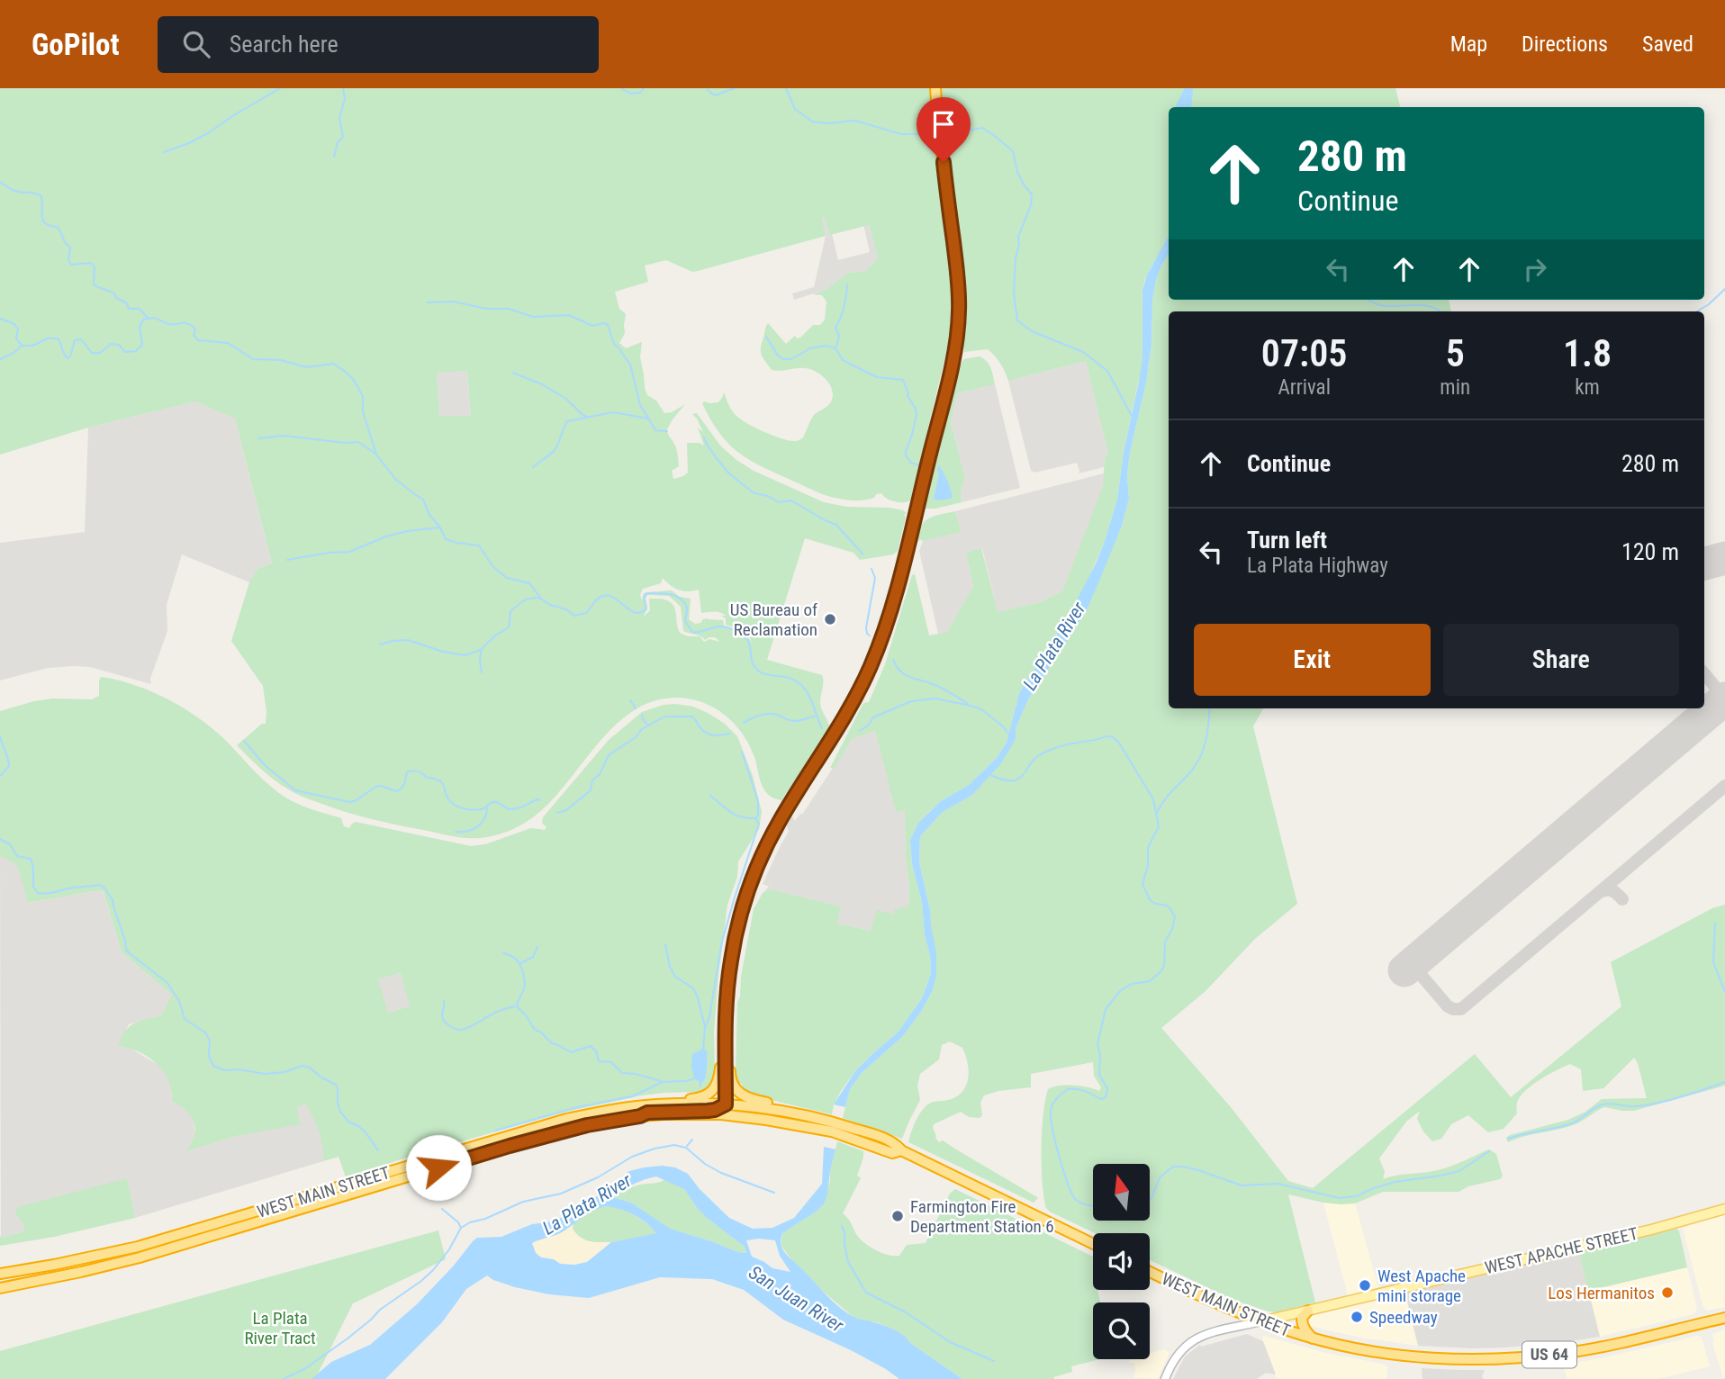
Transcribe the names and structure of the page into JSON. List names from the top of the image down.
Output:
{
  "streets": {
    "highway": ["WEST MAIN STREET", "US 64"],
    "main road": ["WEST APACHE STREET"]
  },
  "crossings": [
    ["WEST MAIN STREET", "WEST APACHE STREET"]
  ],
  "water": ["La Plata River", "San Juan River"],
  "parks": ["La Plata River Tract"],
  "places": [
    "US Bureau of Reclamation",
    "Farmington Fire Department Station 6",
    "West Apache mini storage",
    "Los Hermanitos",
    "Speedway"
  ],
  "north": "top",
  "page": {
    "header": "GoPilot",
    "search": "Search here",
    "nav": ["Map", "Directions", "Saved"],
    "turn": ["280 m", "Continue"],
    "eta": [
      "07:05",
      "Arrival",
      "5",
      "min",
      "1.8",
      "km"
    ],
    "list": [
      {
        "name": "Continue",
        "value": "280 m"
      },
      {
        "name": "Turn left",
        "note": "La Plata Highway",
        "value": "120 m"
      }
    ],
    "buttons": ["Exit", "Share"]
  }
}
